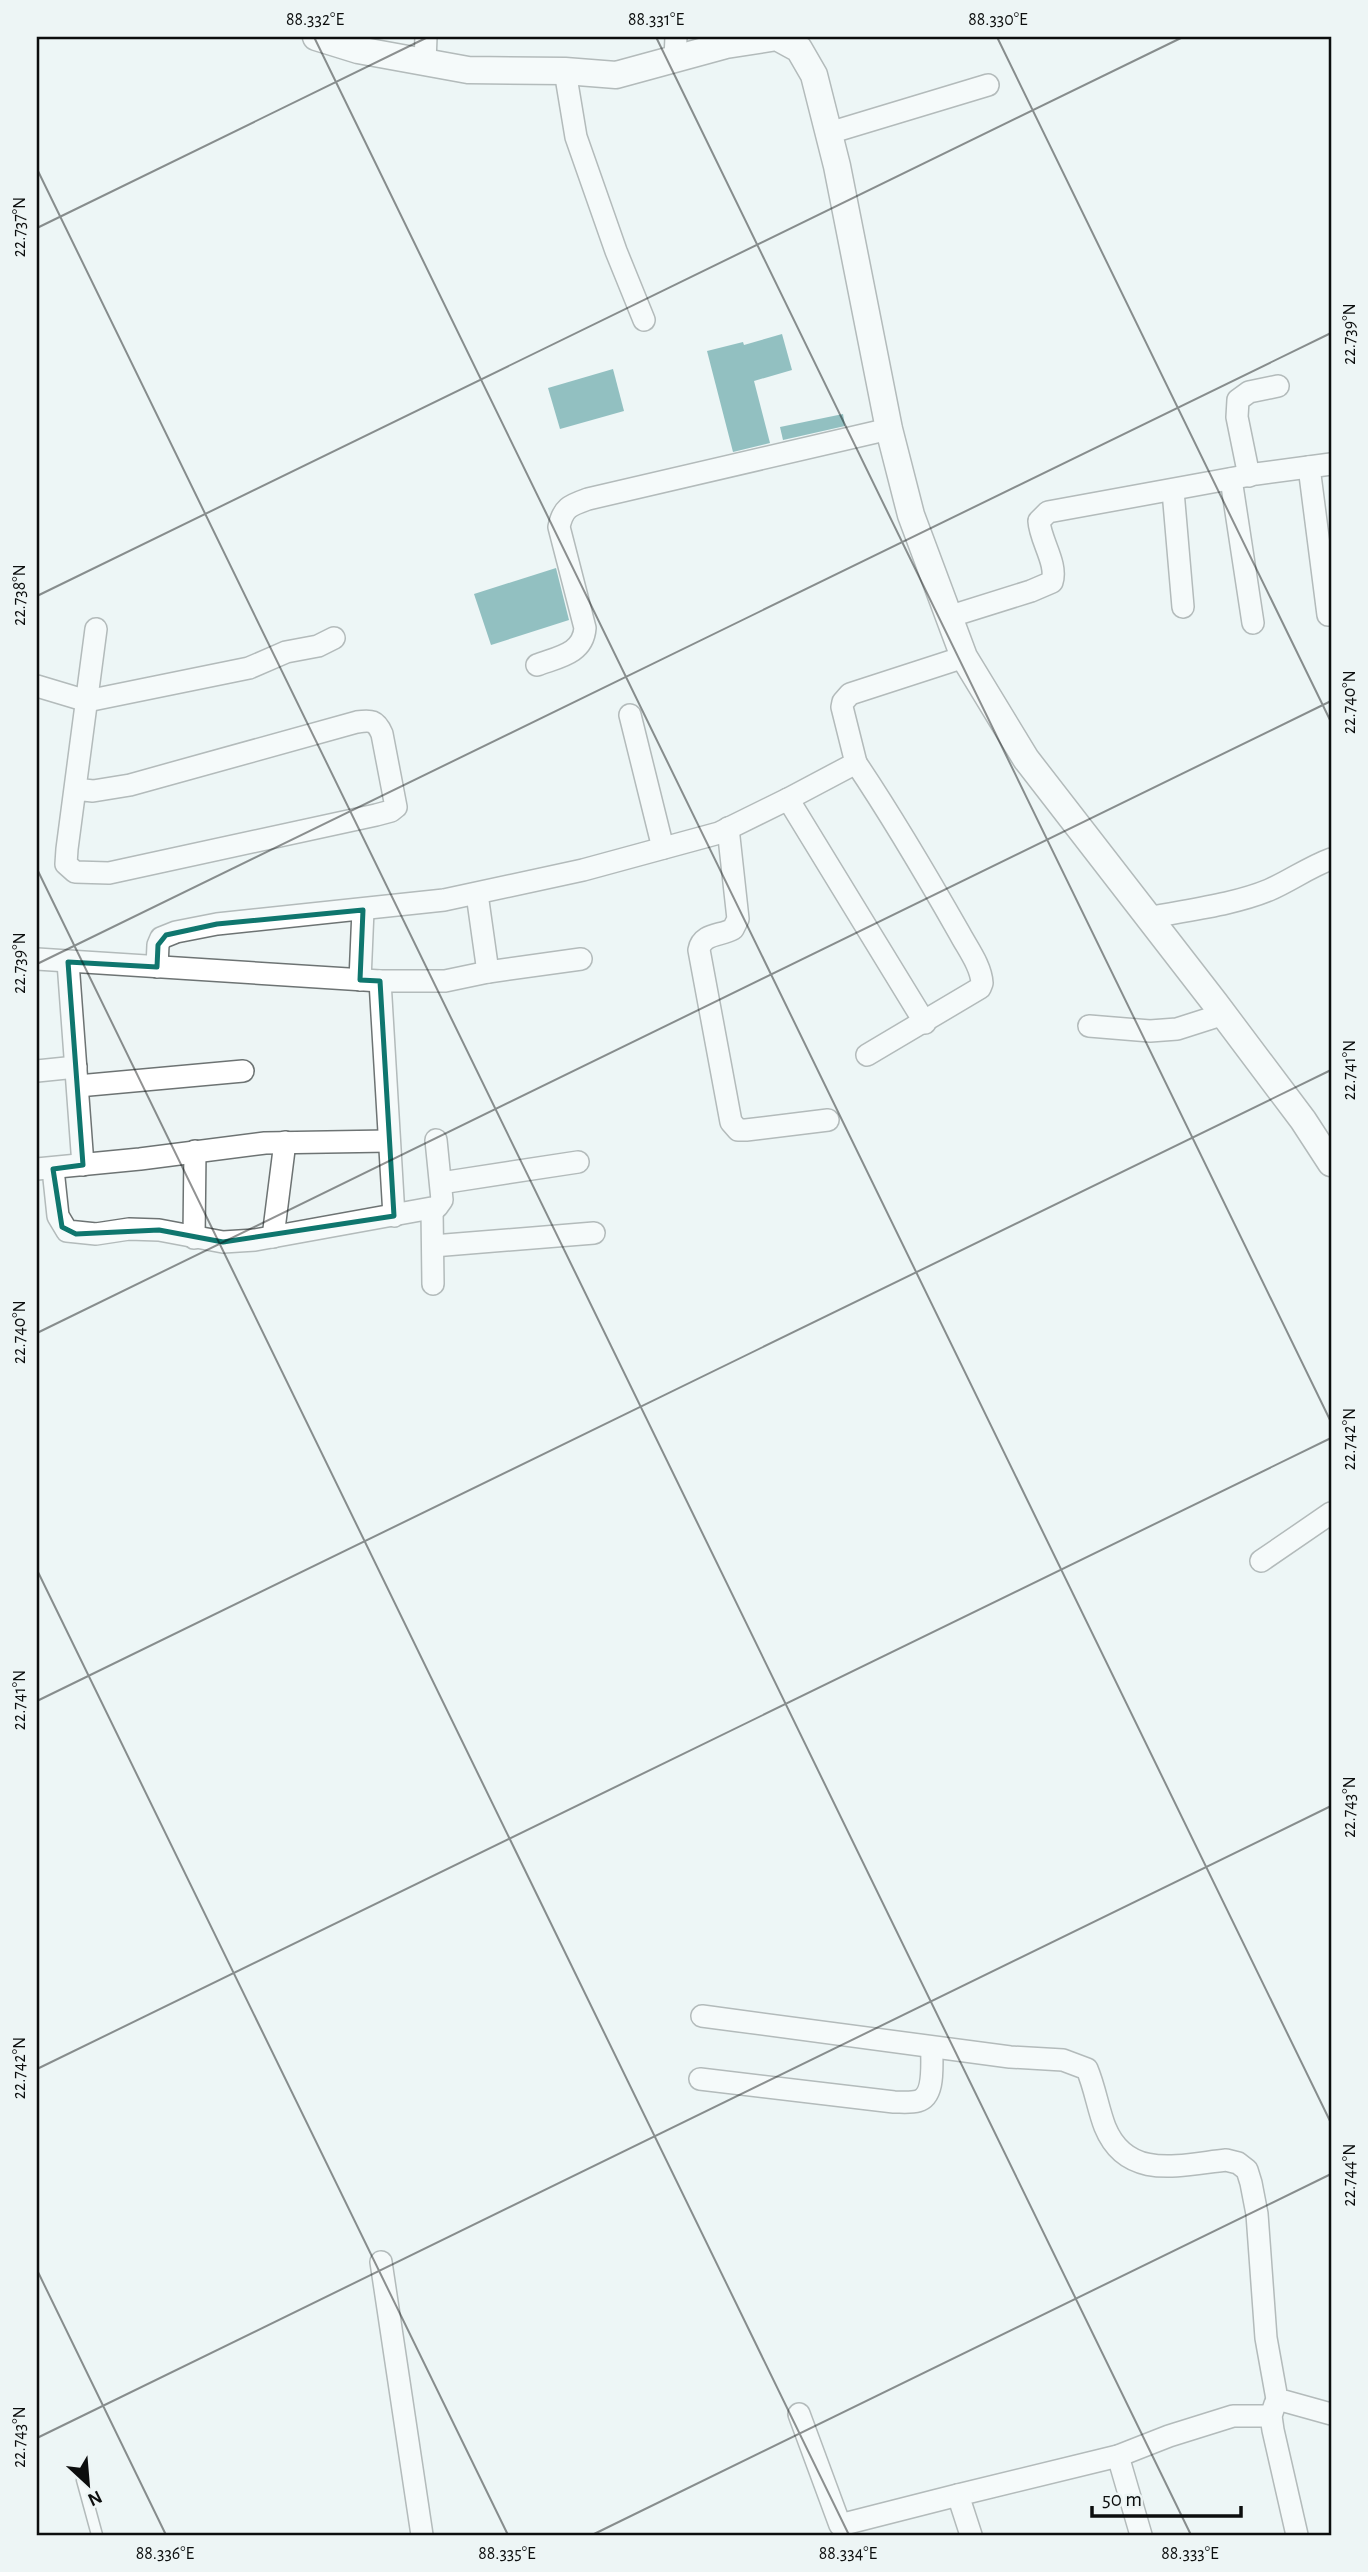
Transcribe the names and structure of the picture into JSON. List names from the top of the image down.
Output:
{
  "scale_bar": "50 m",
  "north": "bottom right",
  "coordinates": [
    "88.332°E",
    "88.331°E",
    "88.330°E",
    "22.737°N",
    "22.739°N",
    "22.738°N",
    "22.740°N",
    "22.741°N",
    "22.742°N",
    "22.743°N",
    "22.744°N",
    "88.336°E",
    "88.335°E",
    "88.334°E",
    "88.333°E"
  ]
}
